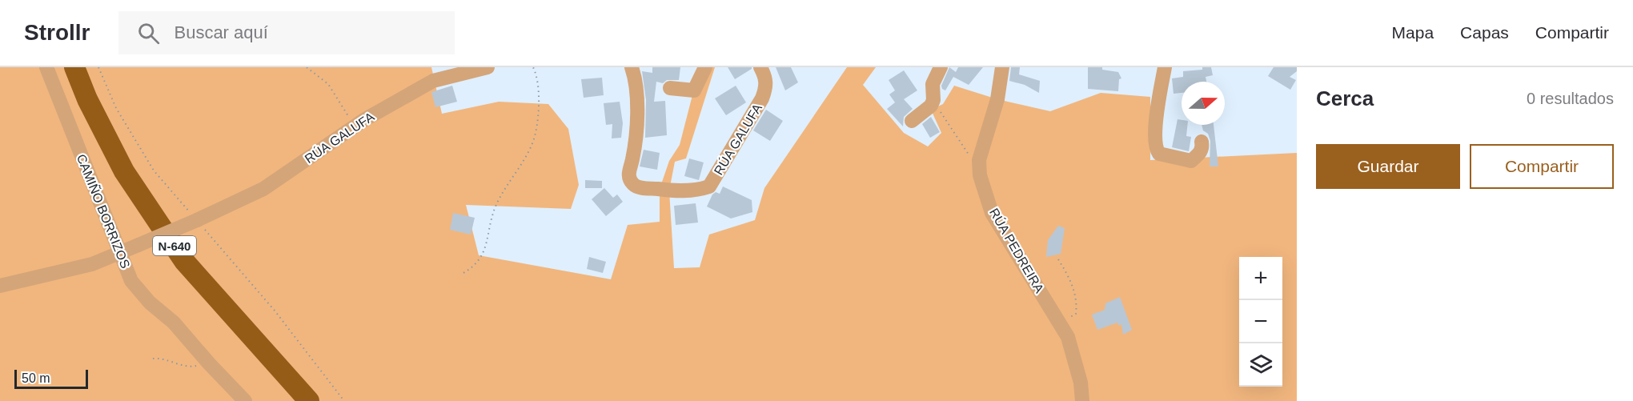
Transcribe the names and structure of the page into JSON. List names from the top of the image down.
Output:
{
  "streets": {
    "highway": ["N-640"],
    "street": ["RÚA GALUFA", "CAMIÑO BORRIZOS", "RÚA PEDREIRA"]
  },
  "crossings": [
    ["RÚA GALUFA", "CAMIÑO BORRIZOS"]
  ],
  "scale_bar": "50 m",
  "north": "right",
  "page": {
    "header": "Strollr",
    "search": "Buscar aquí",
    "nav": ["Mapa", "Capas", "Compartir"],
    "heading": ["Cerca", "0 resultados"],
    "buttons": ["Guardar", "Compartir"],
    "map_buttons": ["+", "−"],
    "scale": "50 m"
  }
}
